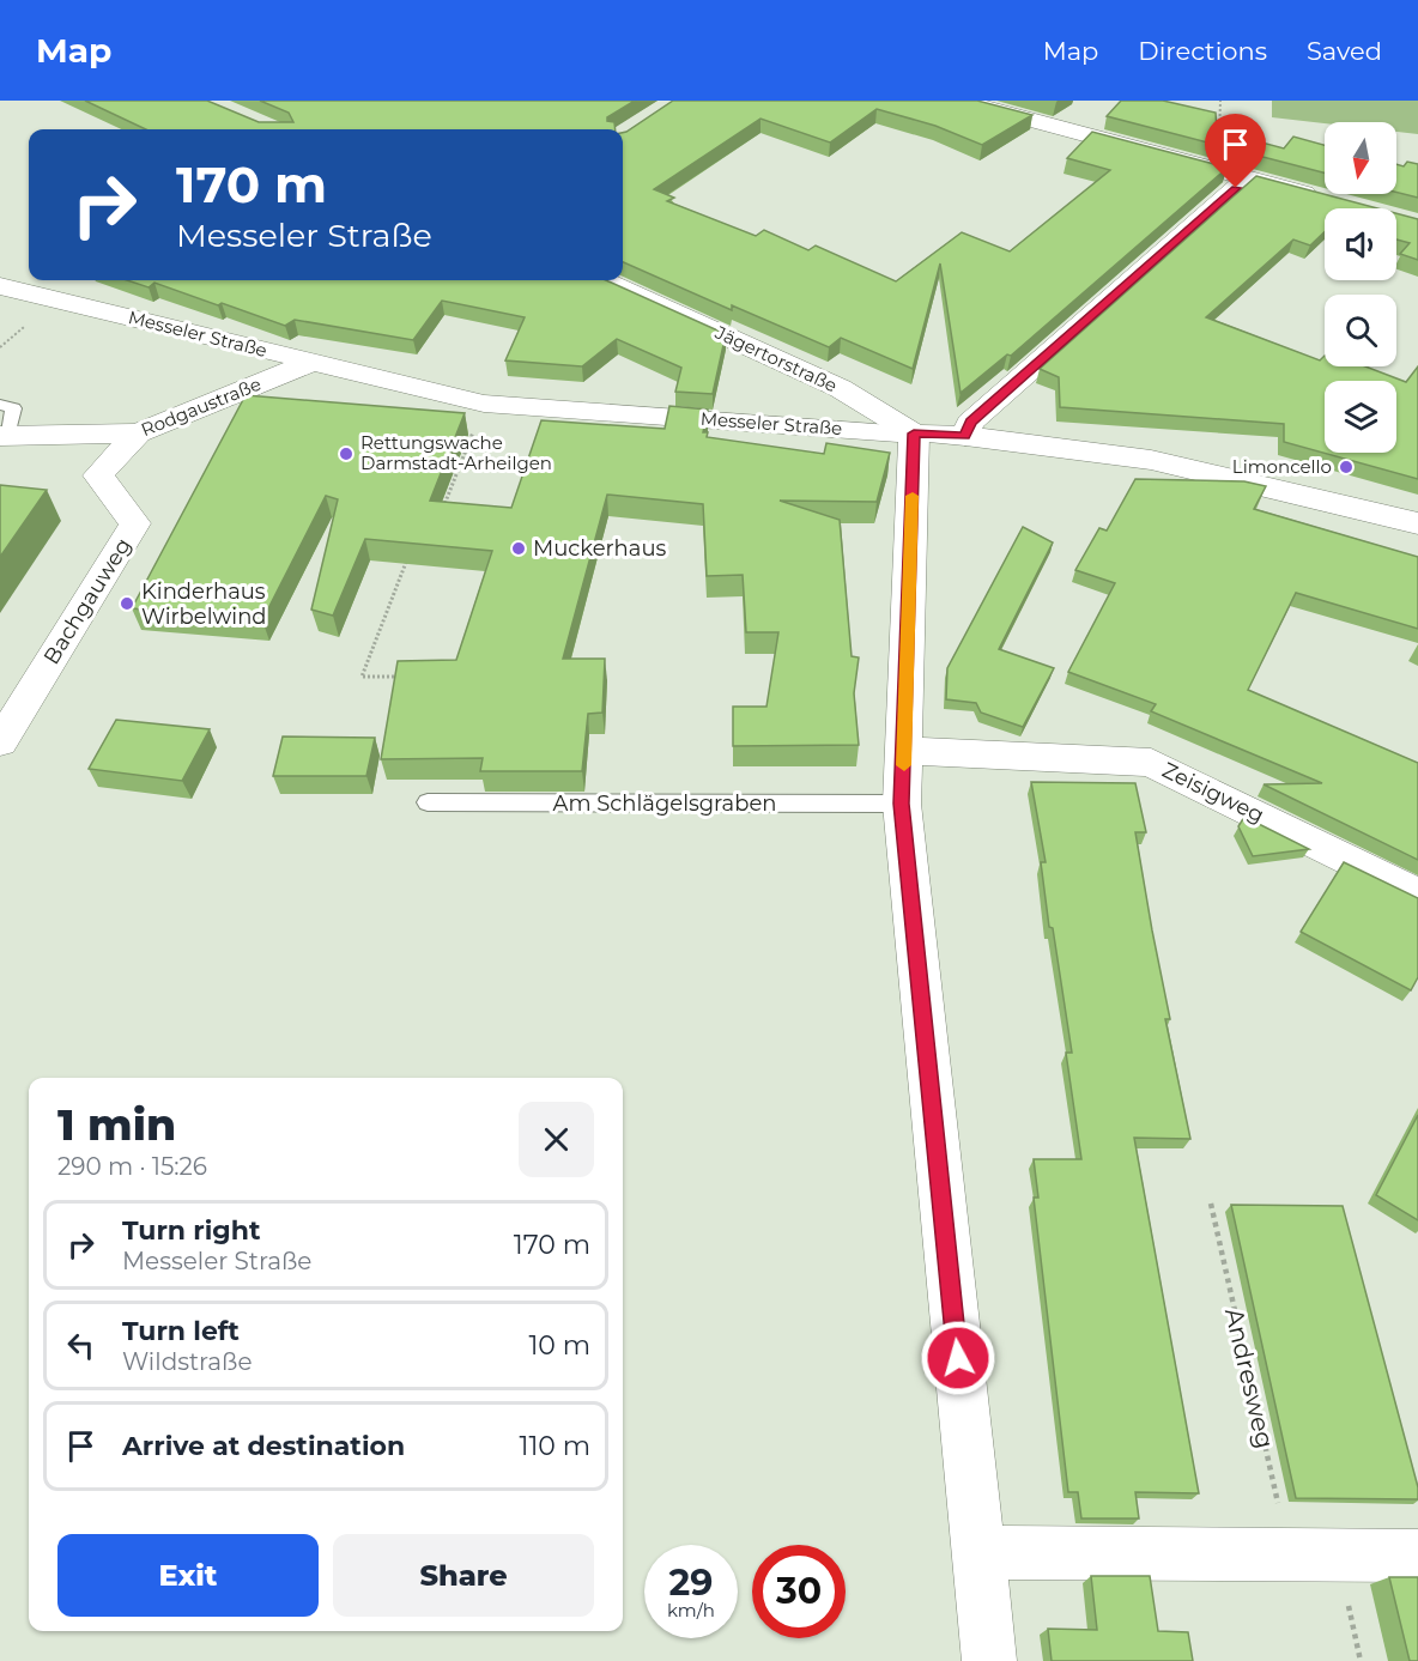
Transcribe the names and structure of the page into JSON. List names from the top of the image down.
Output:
{
  "streets": {
    "street": [
      "Messeler Straße",
      "Jägertorstraße",
      "Rodgaustraße",
      "Bachgauweg",
      "Zeisigweg"
    ],
    "lane": ["Am Schlägelsgraben"],
    "path": ["Andresweg"]
  },
  "crossings": [
    ["Messeler Straße", "Jägertorstraße"],
    ["Messeler Straße", "Rodgaustraße"],
    ["Rodgaustraße", "Bachgauweg"]
  ],
  "places": [
    "Rettungswache Darmstadt-Arheilgen",
    "Limoncello",
    "Muckerhaus",
    "Kinderhaus Wirbelwind"
  ],
  "north": "bottom",
  "page": {
    "header": "Map",
    "nav": ["Map", "Directions", "Saved"],
    "turn": ["170 m", "Messeler Straße"],
    "heading": ["1 min", "290 m · 15:26"],
    "list": [
      {
        "name": "Turn right",
        "note": "Messeler Straße",
        "value": "170 m"
      },
      {
        "name": "Turn left",
        "note": "Wildstraße",
        "value": "10 m"
      },
      {
        "name": "Arrive at destination",
        "value": "110 m"
      }
    ],
    "buttons": ["Exit", "Share"],
    "speed": "29 km/h",
    "limit": "30"
  }
}
